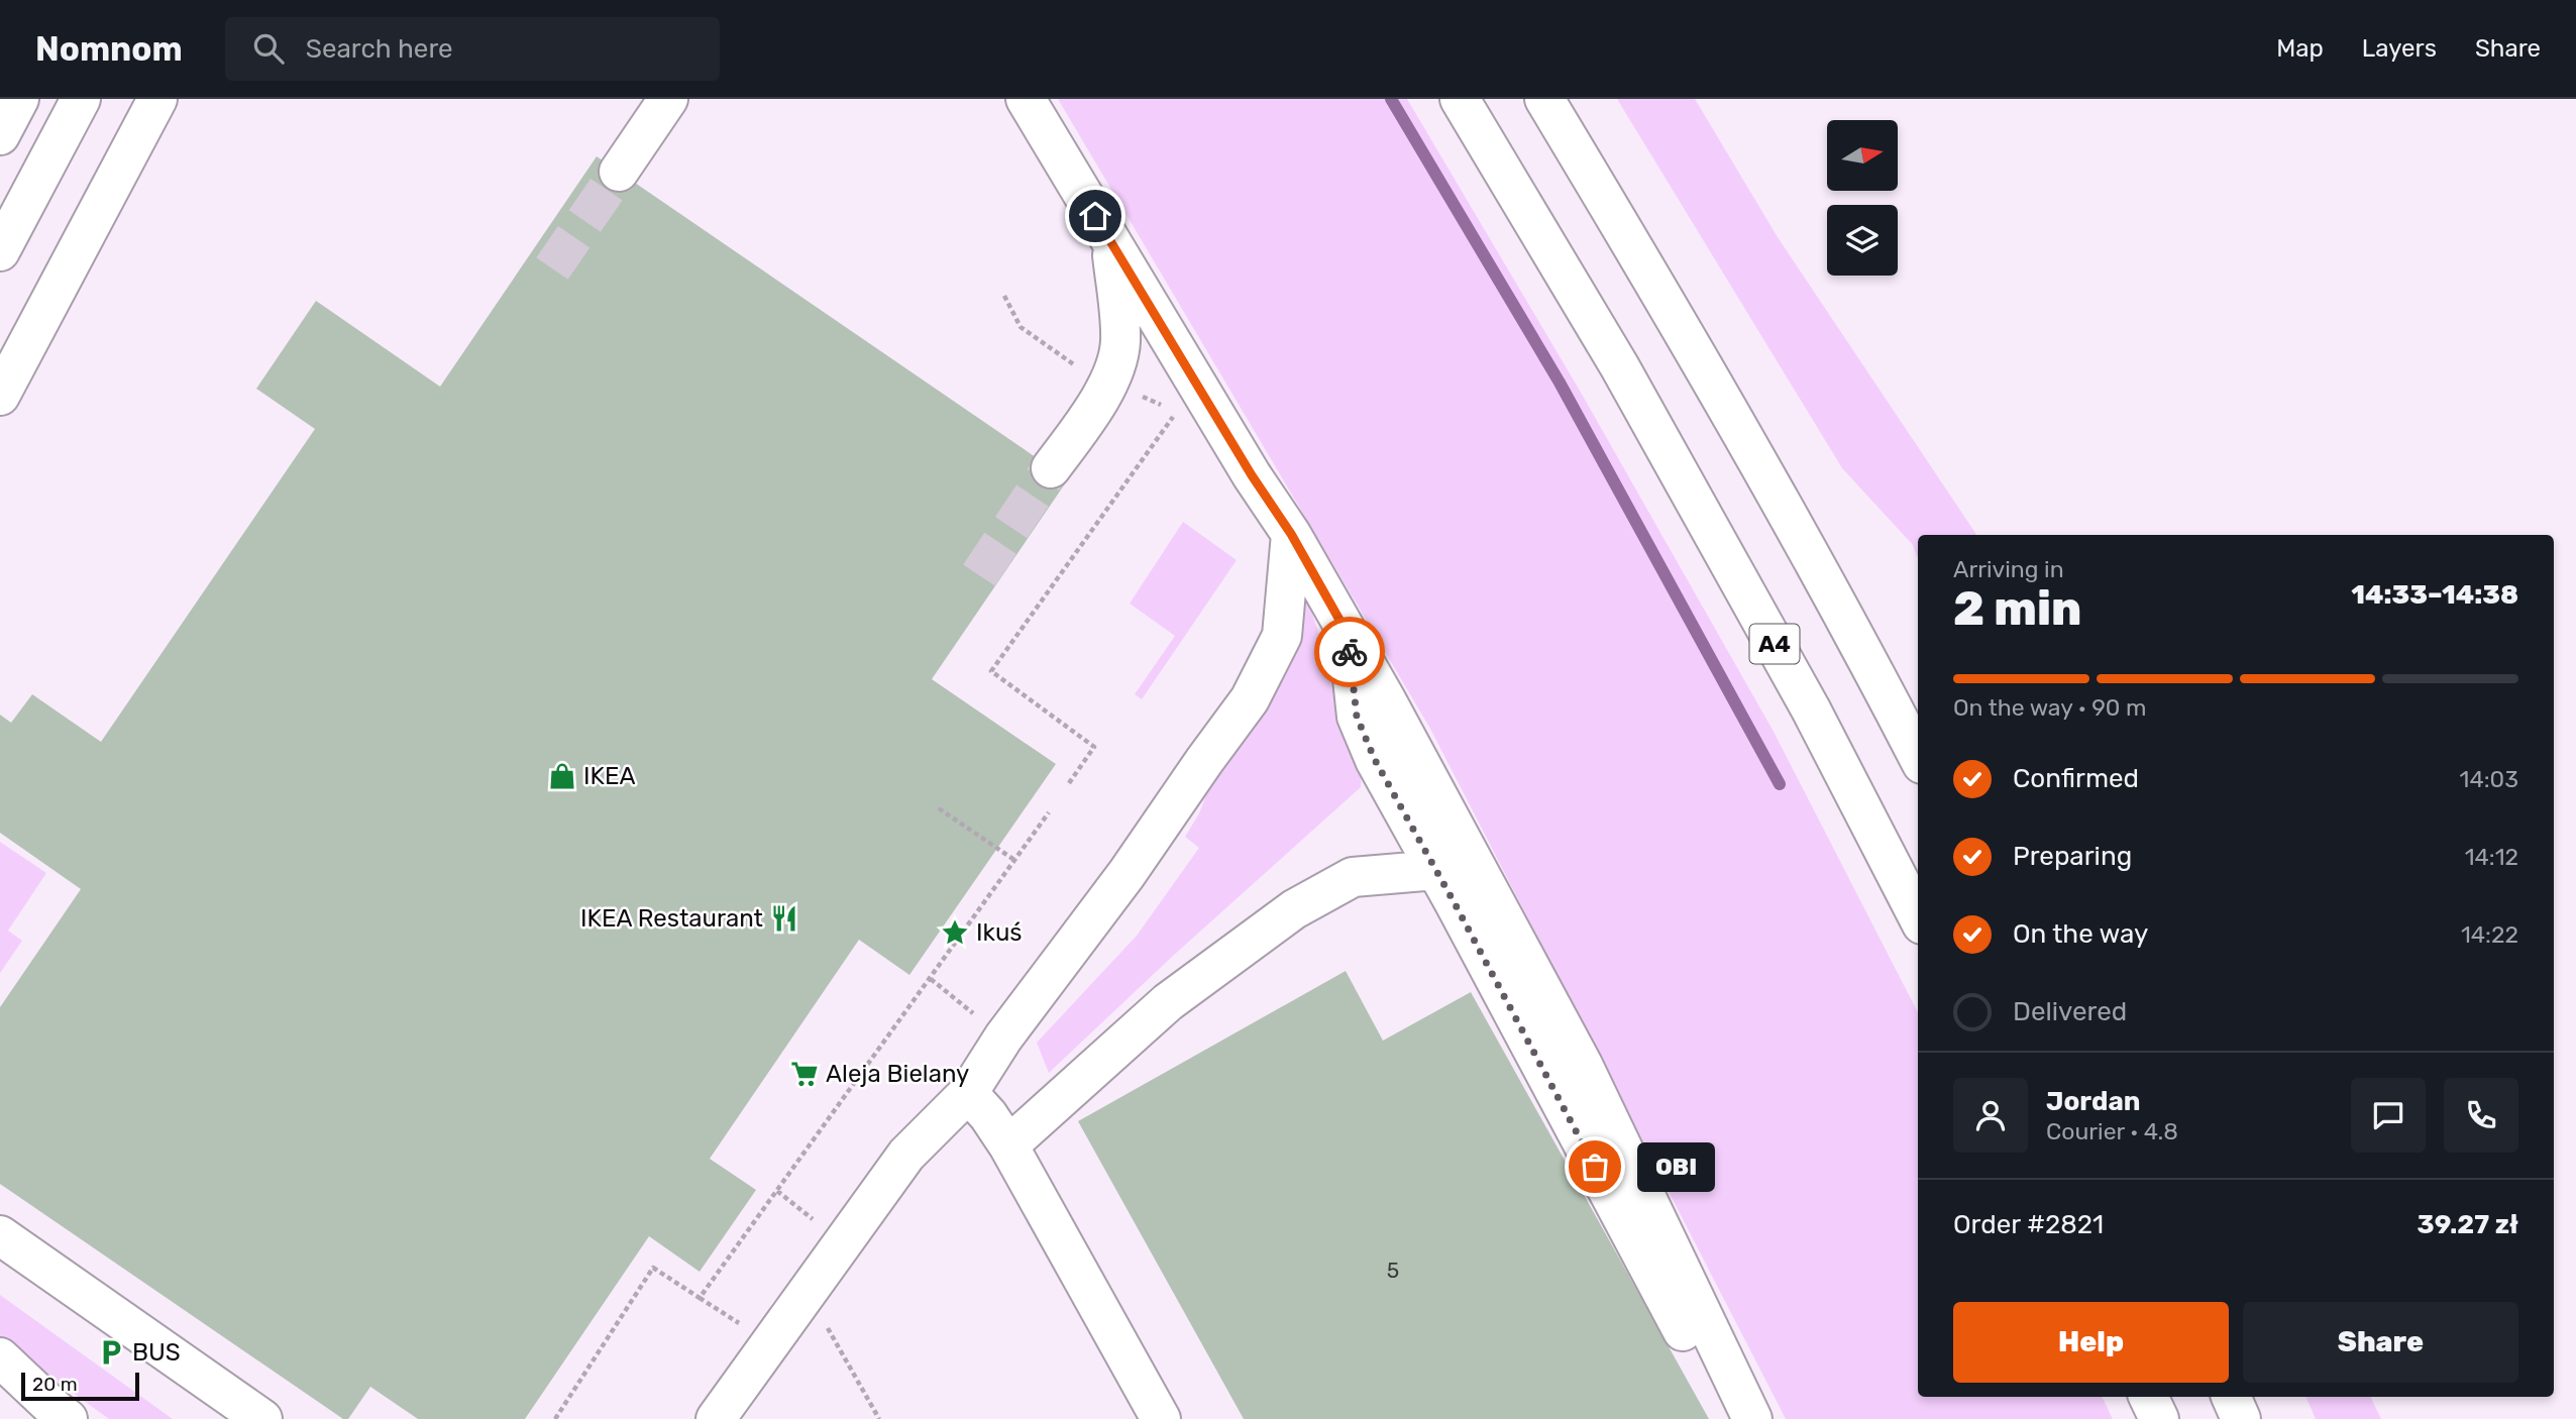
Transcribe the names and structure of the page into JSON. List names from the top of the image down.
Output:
{
  "streets": {
    "main road": ["A4"]
  },
  "places": {
    "shop": ["IKEA"],
    "restaurant": ["IKEA Restaurant"],
    "place": ["Ikuś"],
    "supermarket": ["Aleja Bielany"],
    "other": ["OBI"],
    "parking": ["BUS"]
  },
  "house_numbers": ["5"],
  "scale_bar": "20 m",
  "north": "right",
  "page": {
    "header": "Nomnom",
    "search": "Search here",
    "nav": ["Map", "Layers", "Share"],
    "heading": ["2 min", "Arriving in", "14:33–14:38"],
    "panel": [
      "Jordan",
      "Courier · 4.8",
      "Order #2821",
      "39.27 zł"
    ],
    "bar": "On the way · 90 m",
    "list": [
      ["Confirmed", "14:03"],
      ["Preparing", "14:12"],
      ["On the way", "14:22"],
      "Delivered"
    ],
    "bubble": "OBI",
    "buttons": ["Help", "Share"],
    "scale": "20 m"
  }
}
